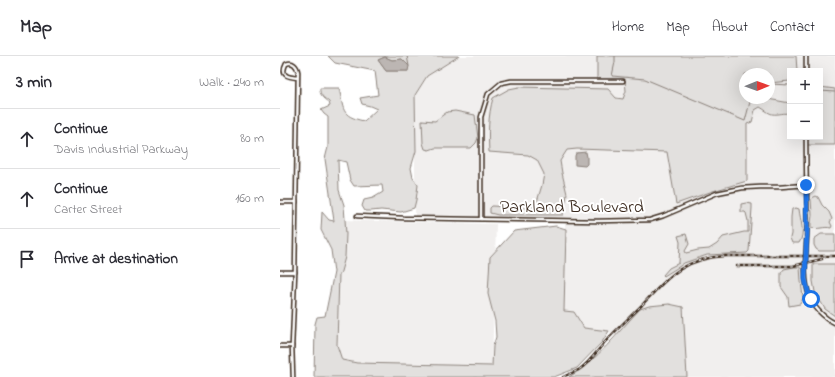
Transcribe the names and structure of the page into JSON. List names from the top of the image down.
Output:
{
  "streets": {
    "street": ["Parkland Boulevard"]
  },
  "north": "right",
  "page": {
    "header": "Map",
    "nav": [
      "Home",
      "Map",
      "About",
      "Contact"
    ],
    "heading": ["3 min", "Walk · 240 m"],
    "map_buttons": ["+", "−"],
    "list": [
      ["Continue", "Davis Industrial Parkway", "80 m"],
      ["Continue", "Carter Street", "160 m"],
      "Arrive at destination"
    ]
  }
}
